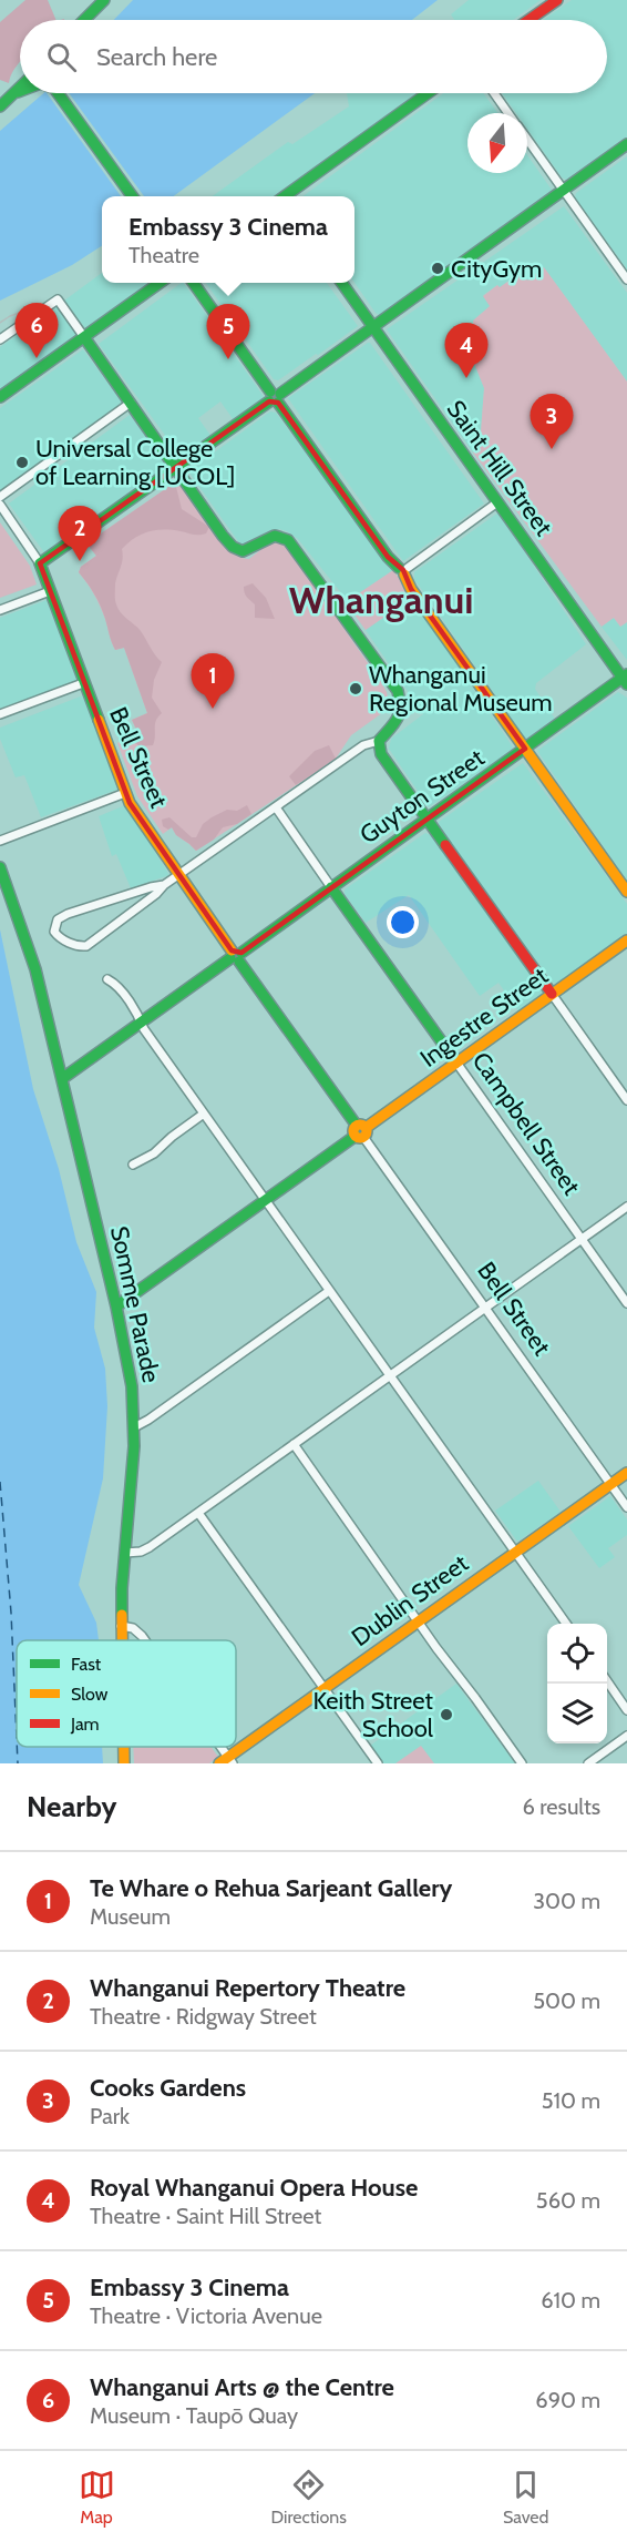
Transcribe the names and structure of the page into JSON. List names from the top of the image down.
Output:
{
  "streets": {
    "street": [
      "Saint Hill Street",
      "Bell Street",
      "Guyton Street",
      "Ingestre Street",
      "Campbell Street",
      "Somme Parade",
      "Dublin Street"
    ]
  },
  "crossings": [
    ["Saint Hill Street", "Guyton Street"],
    ["Bell Street", "Guyton Street"],
    ["Bell Street", "Ingestre Street"],
    ["Bell Street", "Dublin Street"],
    ["Guyton Street", "Campbell Street"],
    ["Guyton Street", "Somme Parade"],
    ["Ingestre Street", "Campbell Street"],
    ["Ingestre Street", "Somme Parade"]
  ],
  "districts": ["Whanganui"],
  "places": [
    "CityGym",
    "Universal College of Learning [UCOL]",
    "Whanganui Regional Museum",
    "Keith Street School"
  ],
  "legend": ["Fast", "Slow", "Jam"],
  "north": "bottom",
  "page": {
    "search": "Search here",
    "popup": ["Embassy 3 Cinema", "Theatre"],
    "pins": [
      "6",
      "5",
      "4",
      "3",
      "2",
      "1"
    ],
    "heading": ["Nearby", "6 results"],
    "list": [
      {
        "mark": "1",
        "name": "Te Whare o Rehua Sarjeant Gallery",
        "note": "Museum",
        "value": "300 m"
      },
      {
        "mark": "2",
        "name": "Whanganui Repertory Theatre",
        "note": "Theatre · Ridgway Street",
        "value": "500 m"
      },
      {
        "mark": "3",
        "name": "Cooks Gardens",
        "note": "Park",
        "value": "510 m"
      },
      {
        "mark": "4",
        "name": "Royal Whanganui Opera House",
        "note": "Theatre · Saint Hill Street",
        "value": "560 m"
      },
      {
        "mark": "5",
        "name": "Embassy 3 Cinema",
        "note": "Theatre · Victoria Avenue",
        "value": "610 m"
      },
      {
        "mark": "6",
        "name": "Whanganui Arts @ the Centre",
        "note": "Museum · Taupō Quay",
        "value": "690 m"
      }
    ],
    "nav": ["Map", "Directions", "Saved"]
  }
}
